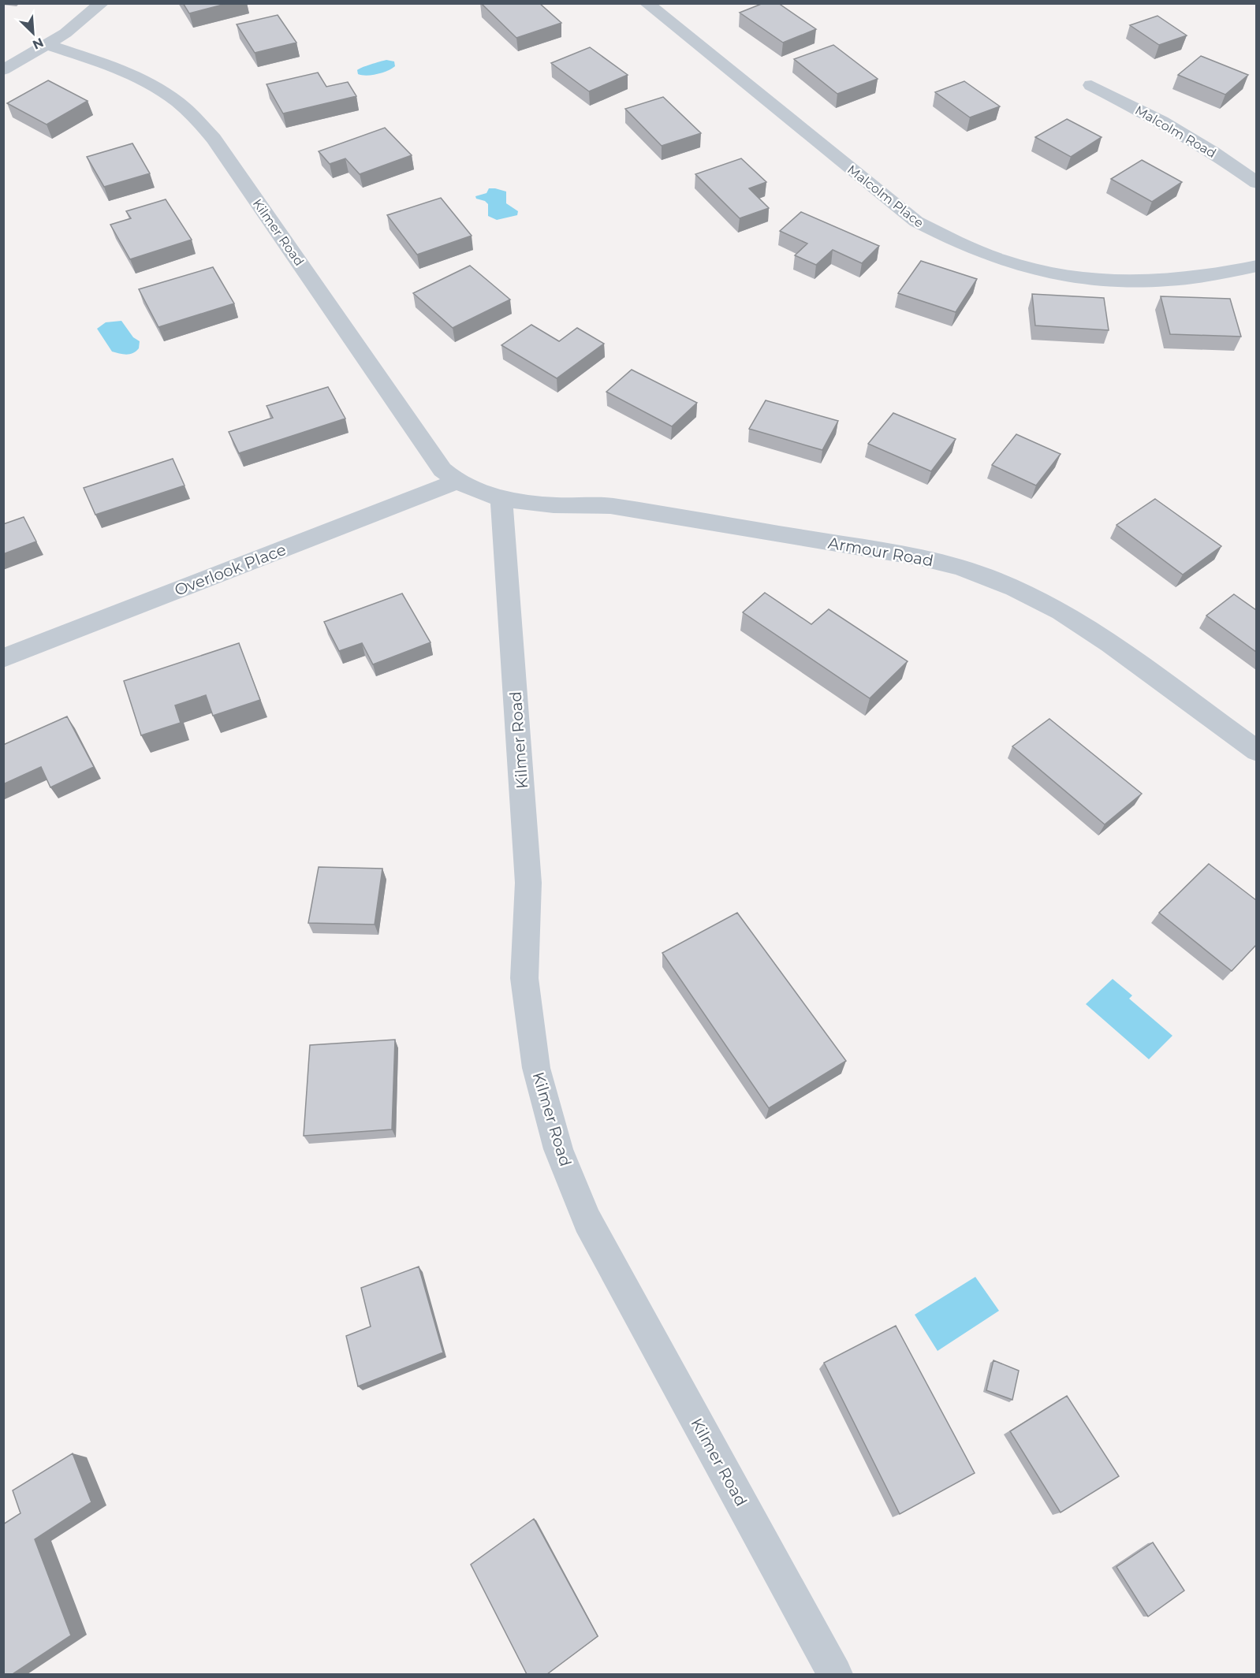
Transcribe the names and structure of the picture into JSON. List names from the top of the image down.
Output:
{
  "streets": {
    "street": [
      "Malcolm Road",
      "Malcolm Place",
      "Kilmer Road",
      "Armour Road",
      "Overlook Place"
    ]
  },
  "crossings": [
    ["Kilmer Road", "Armour Road"],
    ["Kilmer Road", "Overlook Place"],
    ["Armour Road", "Overlook Place"]
  ],
  "north": "bottom right"
}
